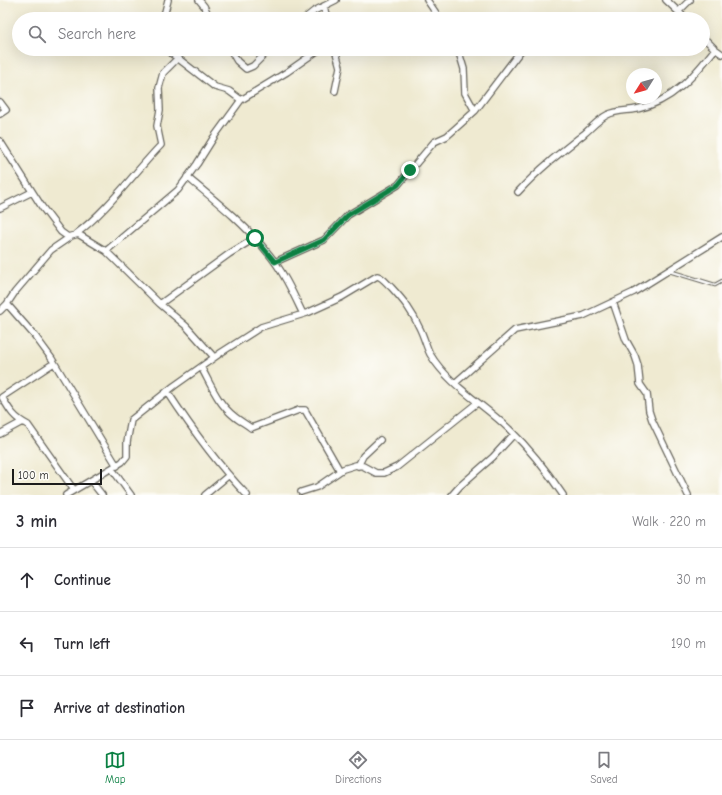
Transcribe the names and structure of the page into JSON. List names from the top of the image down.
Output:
{
  "scale_bar": "100 m",
  "north": "bottom left",
  "page": {
    "search": "Search here",
    "scale": "100 m",
    "heading": ["3 min", "Walk · 220 m"],
    "list": [
      ["Continue", "30 m"],
      ["Turn left", "190 m"],
      "Arrive at destination"
    ],
    "nav": ["Map", "Directions", "Saved"]
  }
}
